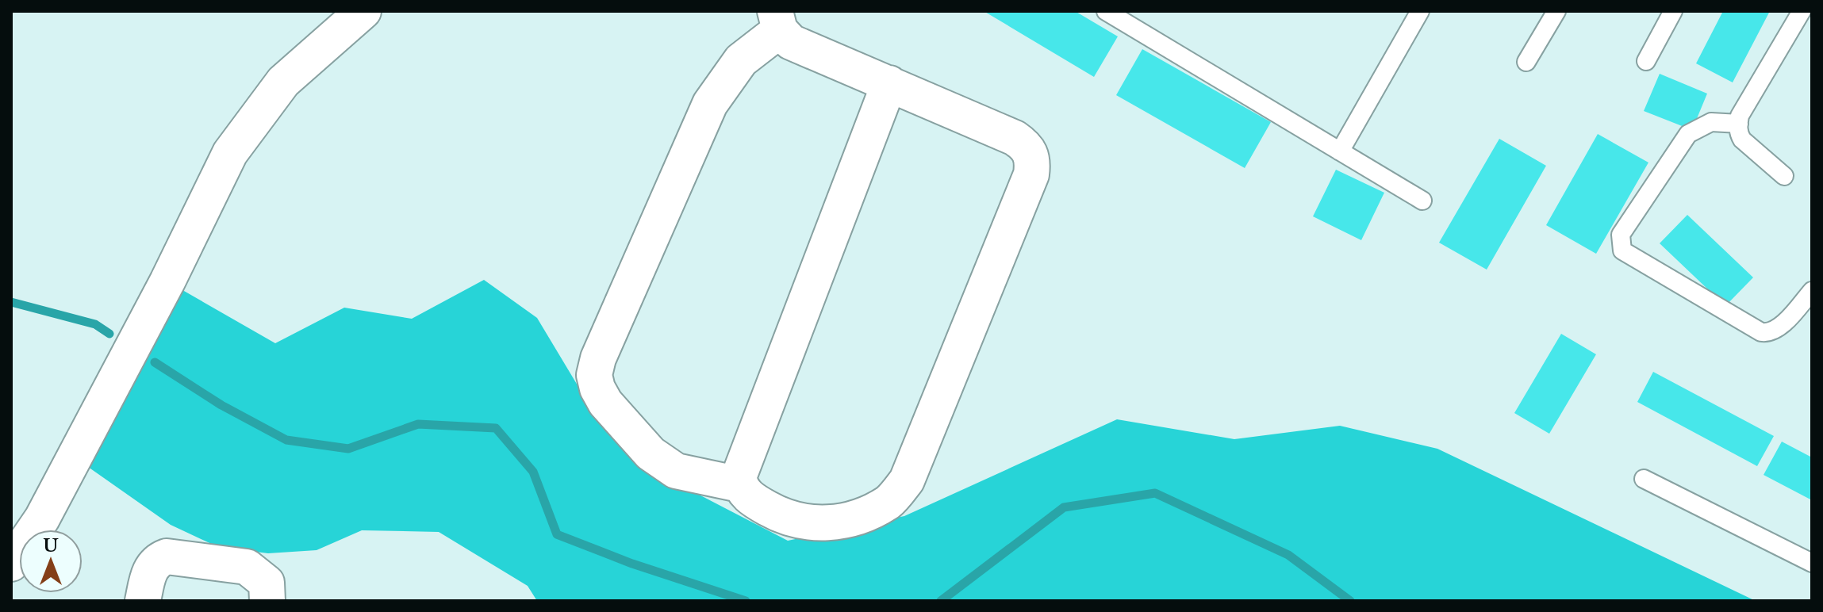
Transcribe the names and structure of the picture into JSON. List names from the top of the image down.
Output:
{
  "north": "top"
}
